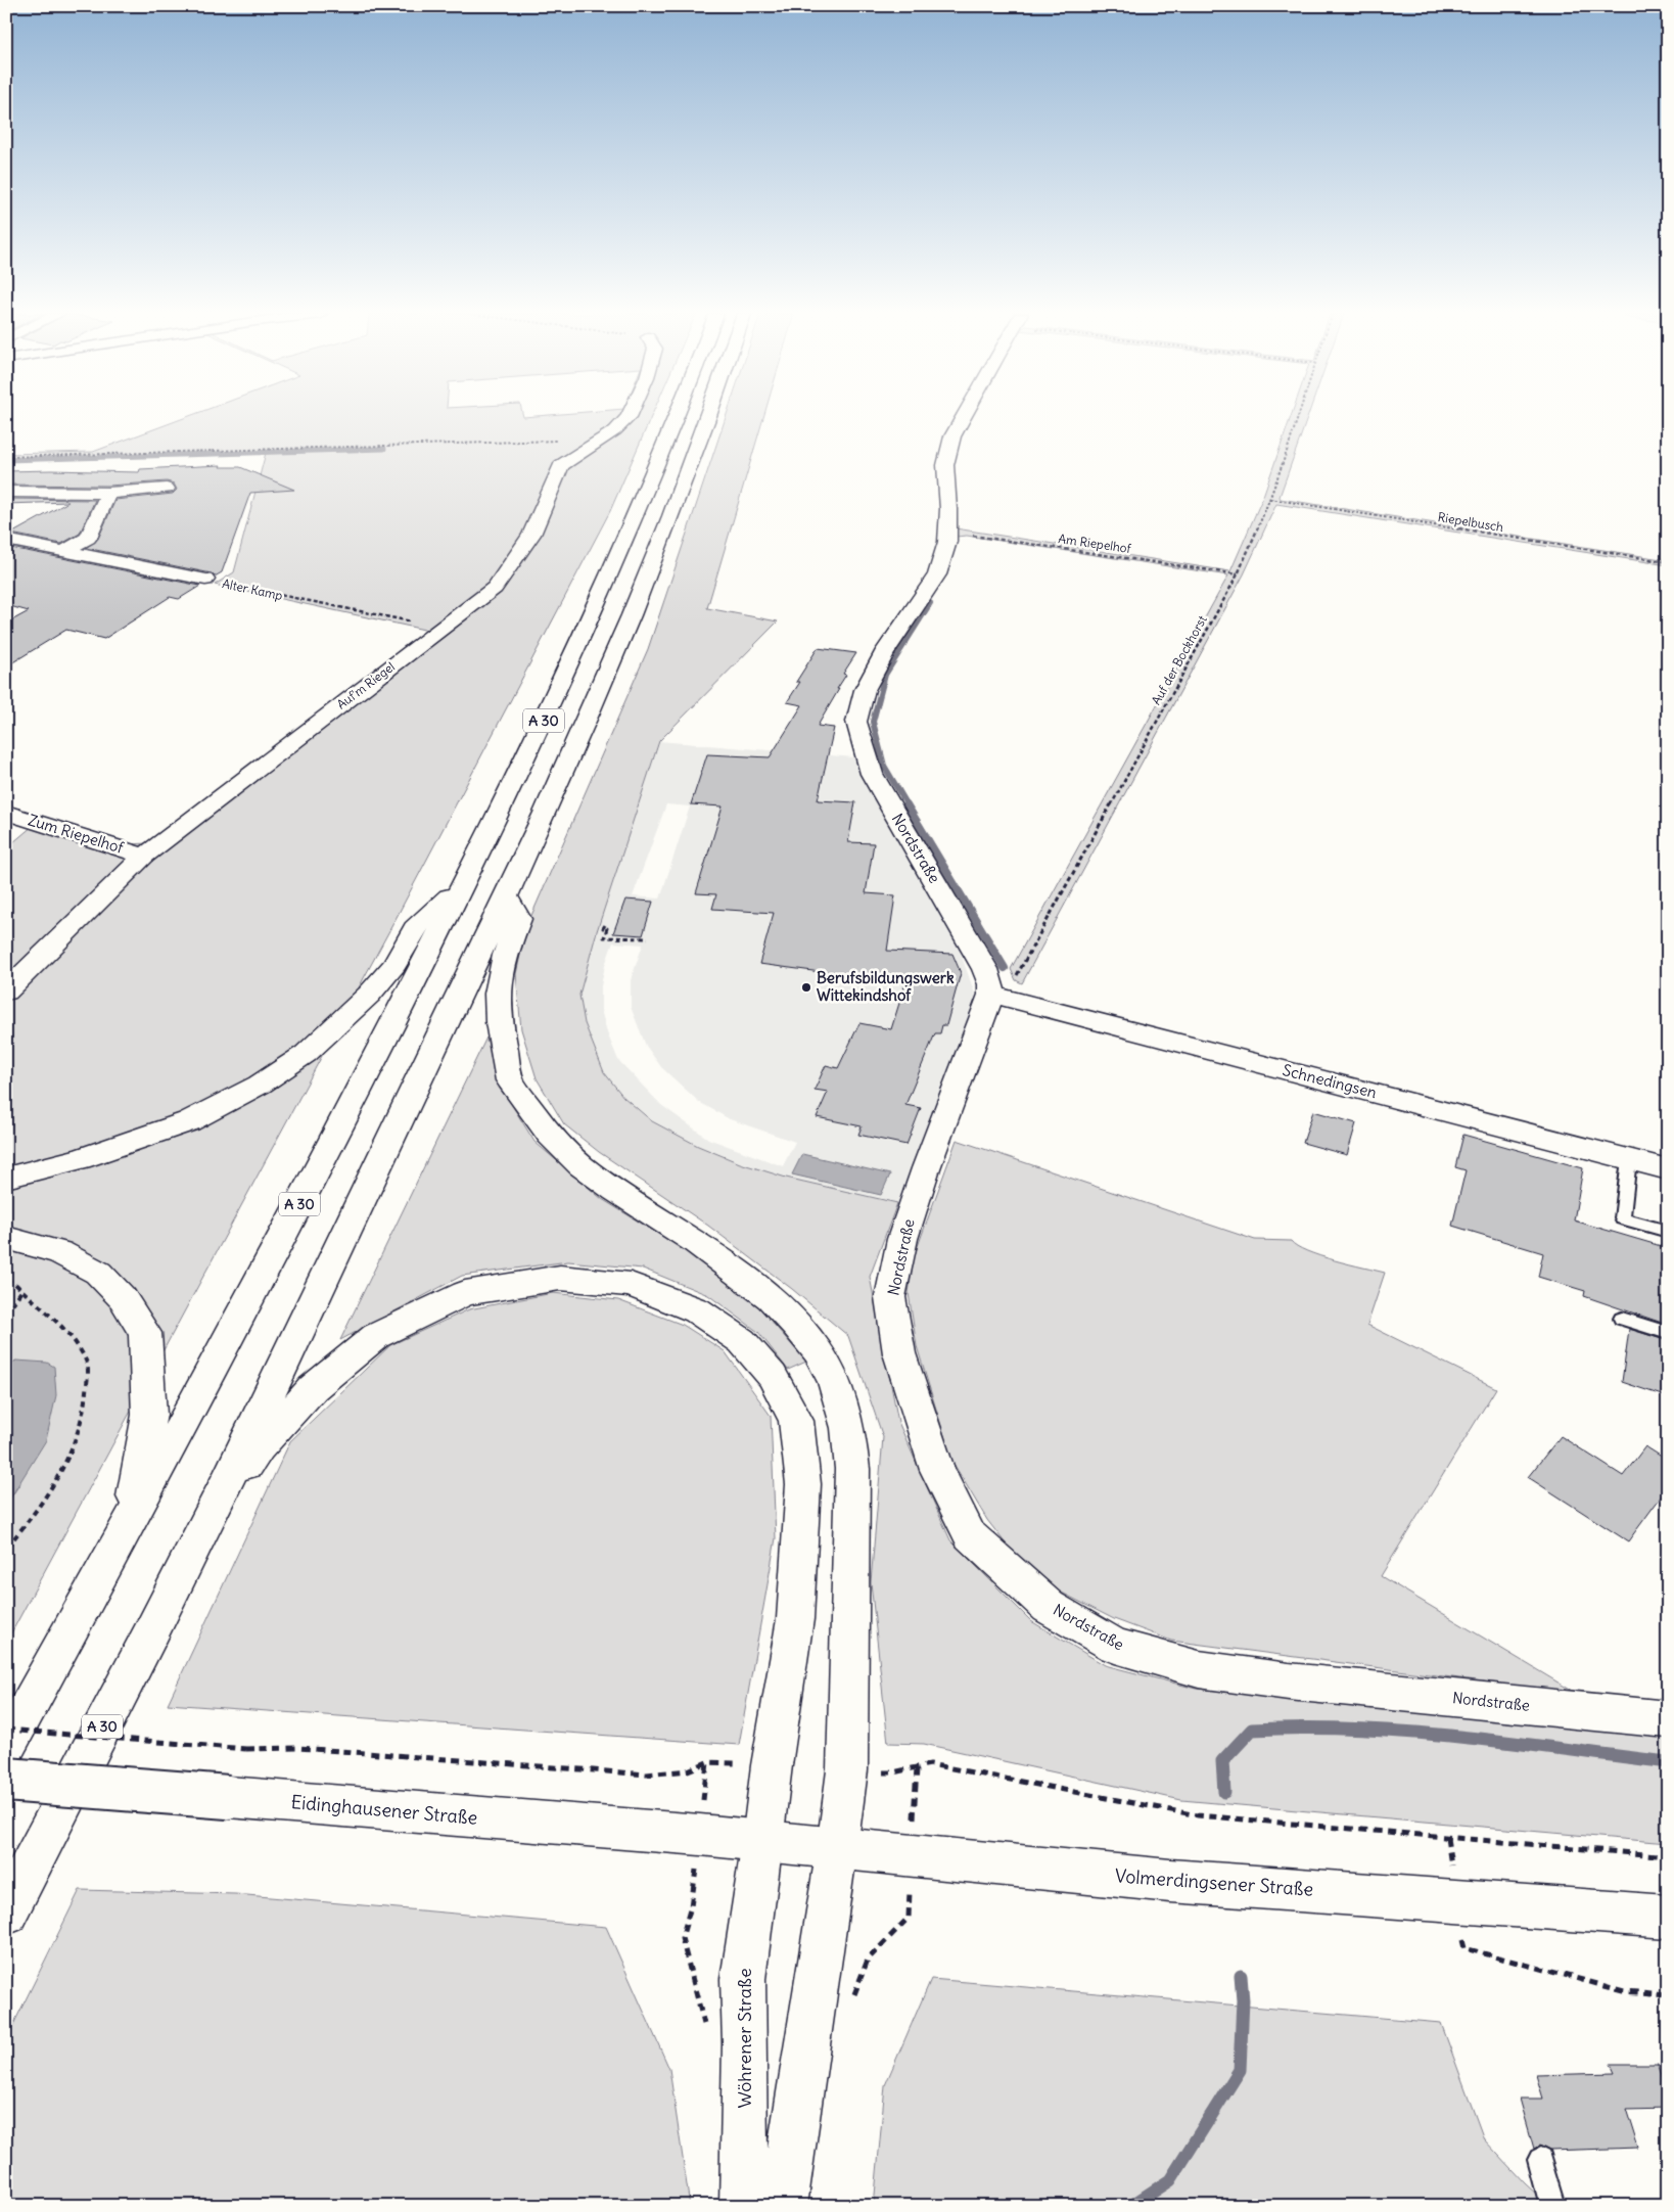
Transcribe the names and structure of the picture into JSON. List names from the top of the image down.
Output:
{
  "streets": {
    "main road": [
      "Alter Kamp",
      "Auf'm Riegel",
      "A 30",
      "Zum Riepelhof",
      "Nordstraße",
      "Schnedingsen",
      "Eidinghausener Straße",
      "Volmerdingsener Straße",
      "Wöhrener Straße"
    ],
    "path": ["Riepelbusch", "Am Riepelhof", "Auf der Bockhorst"]
  },
  "crossings": [
    ["Riepelbusch", "Auf der Bockhorst"],
    ["Am Riepelhof", "Auf der Bockhorst"],
    ["Am Riepelhof", "Nordstraße"],
    ["Alter Kamp", "Auf'm Riegel"],
    ["Auf der Bockhorst", "Nordstraße"],
    ["Auf der Bockhorst", "Schnedingsen"],
    ["Auf'm Riegel", "Zum Riepelhof"],
    ["A 30", "Wöhrener Straße"],
    ["Nordstraße", "Schnedingsen"],
    ["Eidinghausener Straße", "Volmerdingsener Straße"],
    ["Eidinghausener Straße", "Wöhrener Straße"],
    ["Volmerdingsener Straße", "Wöhrener Straße"]
  ],
  "places": ["Berufsbildungswerk Wittekindshof"]
}
